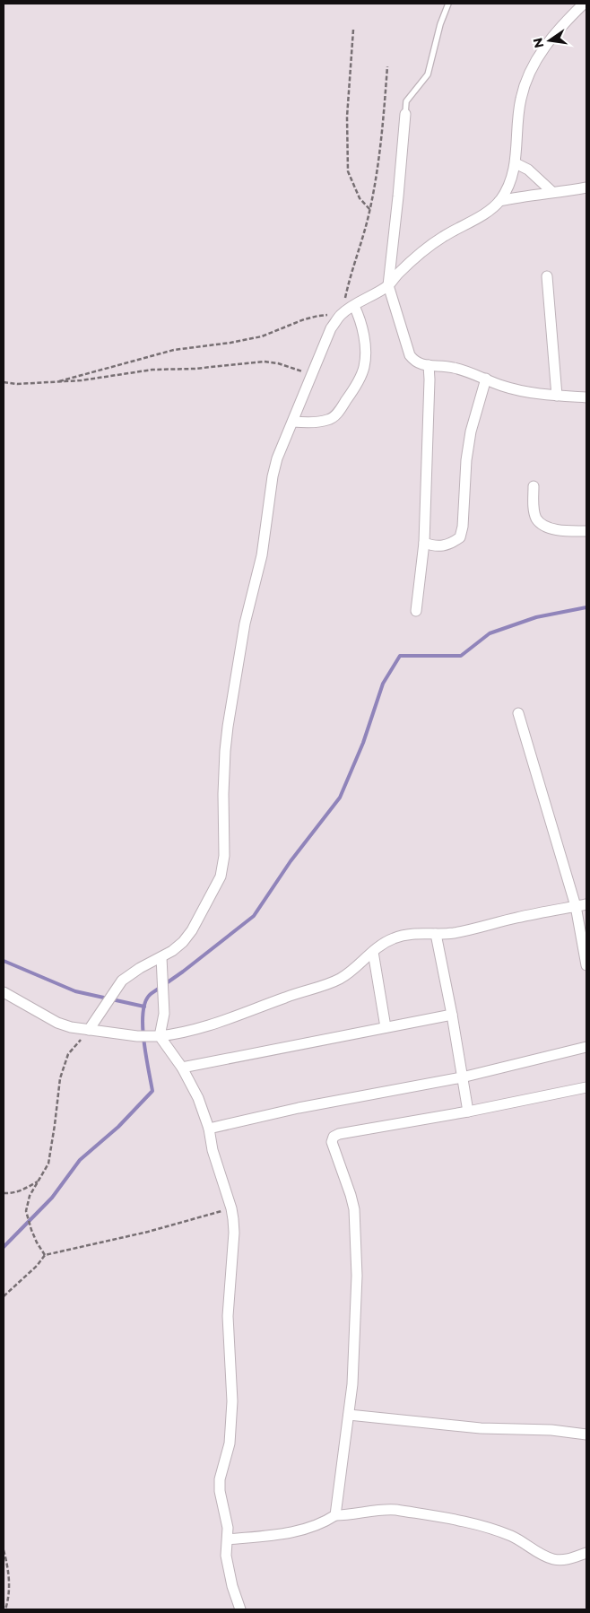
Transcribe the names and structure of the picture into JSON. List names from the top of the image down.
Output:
{
  "north": "left"
}
